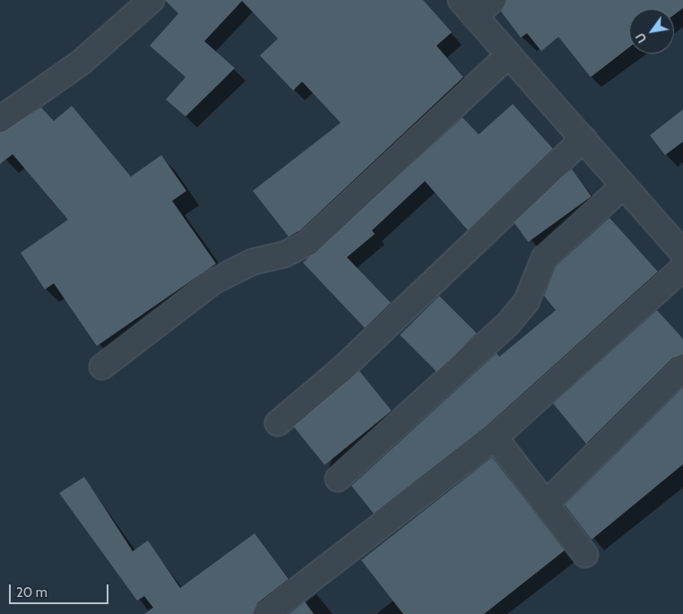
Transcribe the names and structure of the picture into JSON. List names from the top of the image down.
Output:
{
  "scale_bar": "20 m",
  "north": "bottom left"
}
